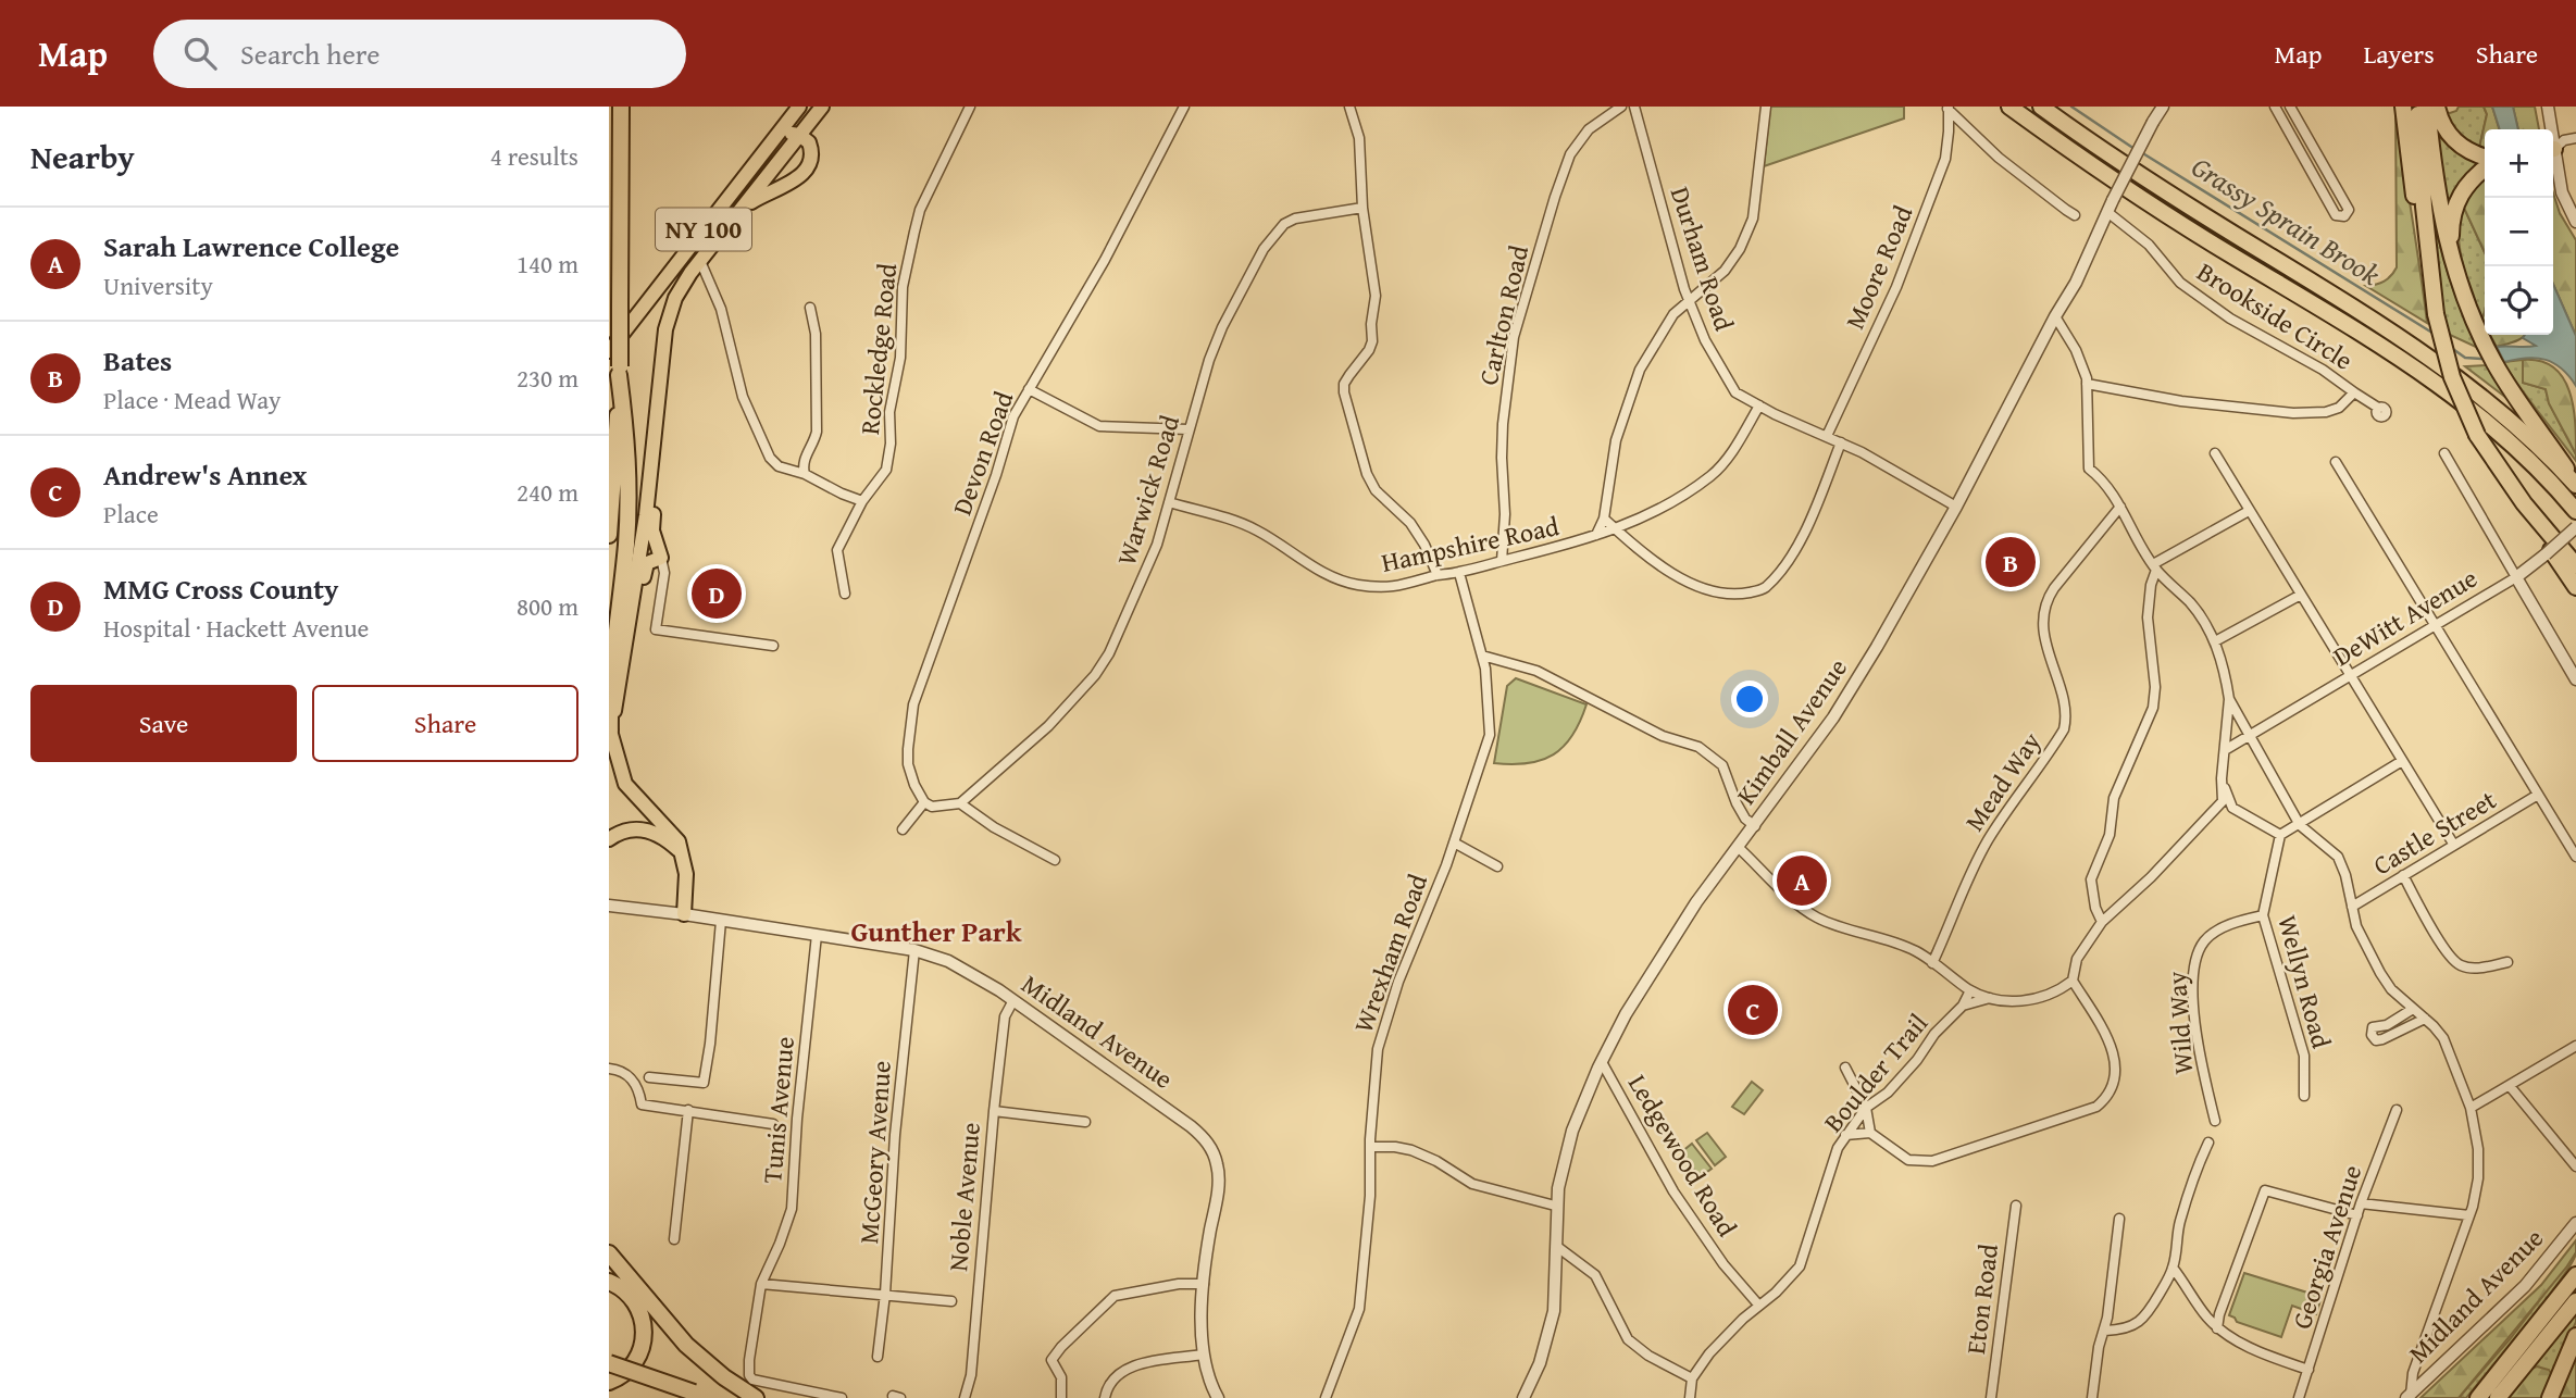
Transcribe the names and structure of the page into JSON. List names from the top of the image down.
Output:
{
  "streets": {
    "main road": ["NY 100"],
    "street": [
      "Durham Road",
      "Moore Road",
      "Carlton Road",
      "Brookside Circle",
      "Rockledge Road",
      "Devon Road",
      "Warwick Road",
      "Hampshire Road",
      "DeWitt Avenue",
      "Kimball Avenue",
      "Mead Way",
      "Castle Street",
      "Wrexham Road",
      "Wellyn Road",
      "Wild Way",
      "Midland Avenue",
      "Boulder Trail",
      "Tunis Avenue",
      "McGeory Avenue",
      "Ledgewood Road",
      "Noble Avenue",
      "Georgia Avenue",
      "Eton Road"
    ]
  },
  "crossings": [
    ["Durham Road", "Hampshire Road"],
    ["Carlton Road", "Hampshire Road"],
    ["Brookside Circle", "Kimball Avenue"],
    ["Warwick Road", "Hampshire Road"],
    ["Hampshire Road", "Wrexham Road"],
    ["Kimball Avenue", "Ledgewood Road"],
    ["Wellyn Road", "Wild Way"],
    ["Midland Avenue", "Tunis Avenue"],
    ["Midland Avenue", "McGeory Avenue"],
    ["Midland Avenue", "Noble Avenue"],
    ["Boulder Trail", "Ledgewood Road"]
  ],
  "districts": ["Gunther Park"],
  "water": ["Grassy Sprain Brook"],
  "page": {
    "header": "Map",
    "search": "Search here",
    "nav": ["Map", "Layers", "Share"],
    "heading": ["Nearby", "4 results"],
    "map_buttons": ["+", "−"],
    "list": [
      {
        "mark": "A",
        "name": "Sarah Lawrence College",
        "note": "University",
        "value": "140 m"
      },
      {
        "mark": "B",
        "name": "Bates",
        "note": "Place · Mead Way",
        "value": "230 m"
      },
      {
        "mark": "C",
        "name": "Andrew's Annex",
        "note": "Place",
        "value": "240 m"
      },
      {
        "mark": "D",
        "name": "MMG Cross County",
        "note": "Hospital · Hackett Avenue",
        "value": "800 m"
      }
    ],
    "pins": [
      "B",
      "D",
      "A",
      "C"
    ],
    "buttons": ["Save", "Share"]
  }
}
